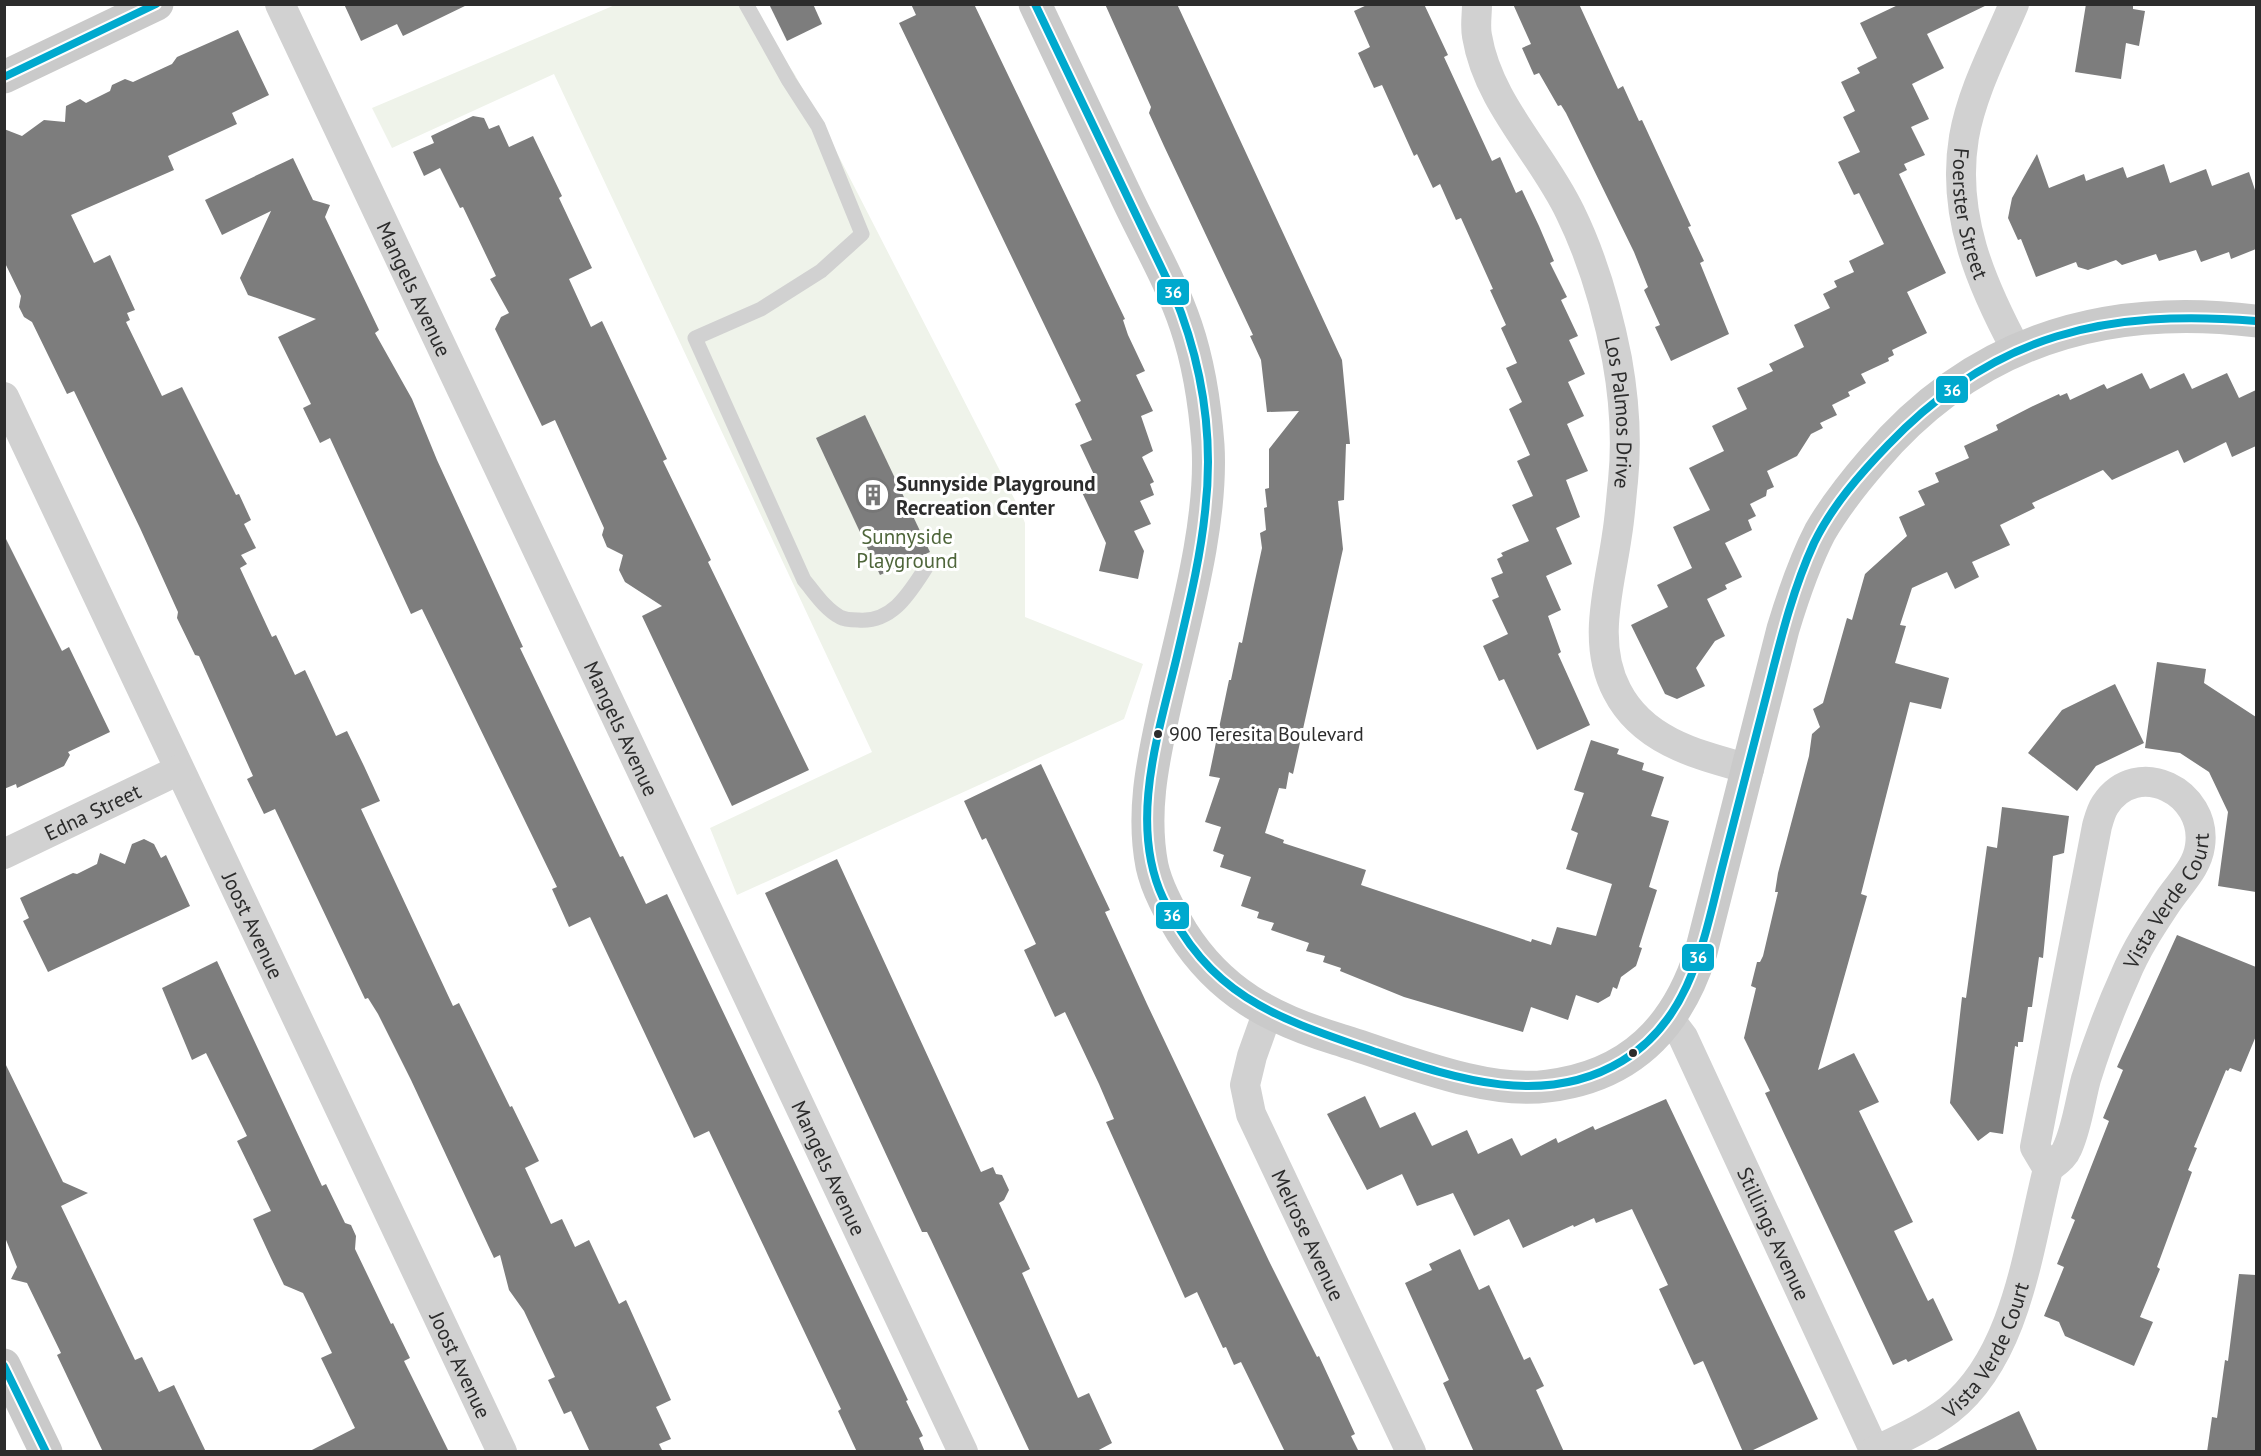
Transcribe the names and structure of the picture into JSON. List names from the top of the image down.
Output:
{
  "streets": {
    "street": [
      "Foerster Street",
      "Mangels Avenue",
      "Los Palmos Drive",
      "Edna Street",
      "Vista Verde Court",
      "Joost Avenue",
      "Stillings Avenue",
      "Melrose Avenue"
    ]
  },
  "crossings": [
    ["Edna Street", "Joost Avenue"],
    ["Vista Verde Court", "Stillings Avenue"]
  ],
  "parks": ["Sunnyside Playground"],
  "places": {
    "building": ["Sunnyside Playground Recreation Center"],
    "other": ["900 Teresita Boulevard"]
  },
  "lines": ["transit line 36"]
}
